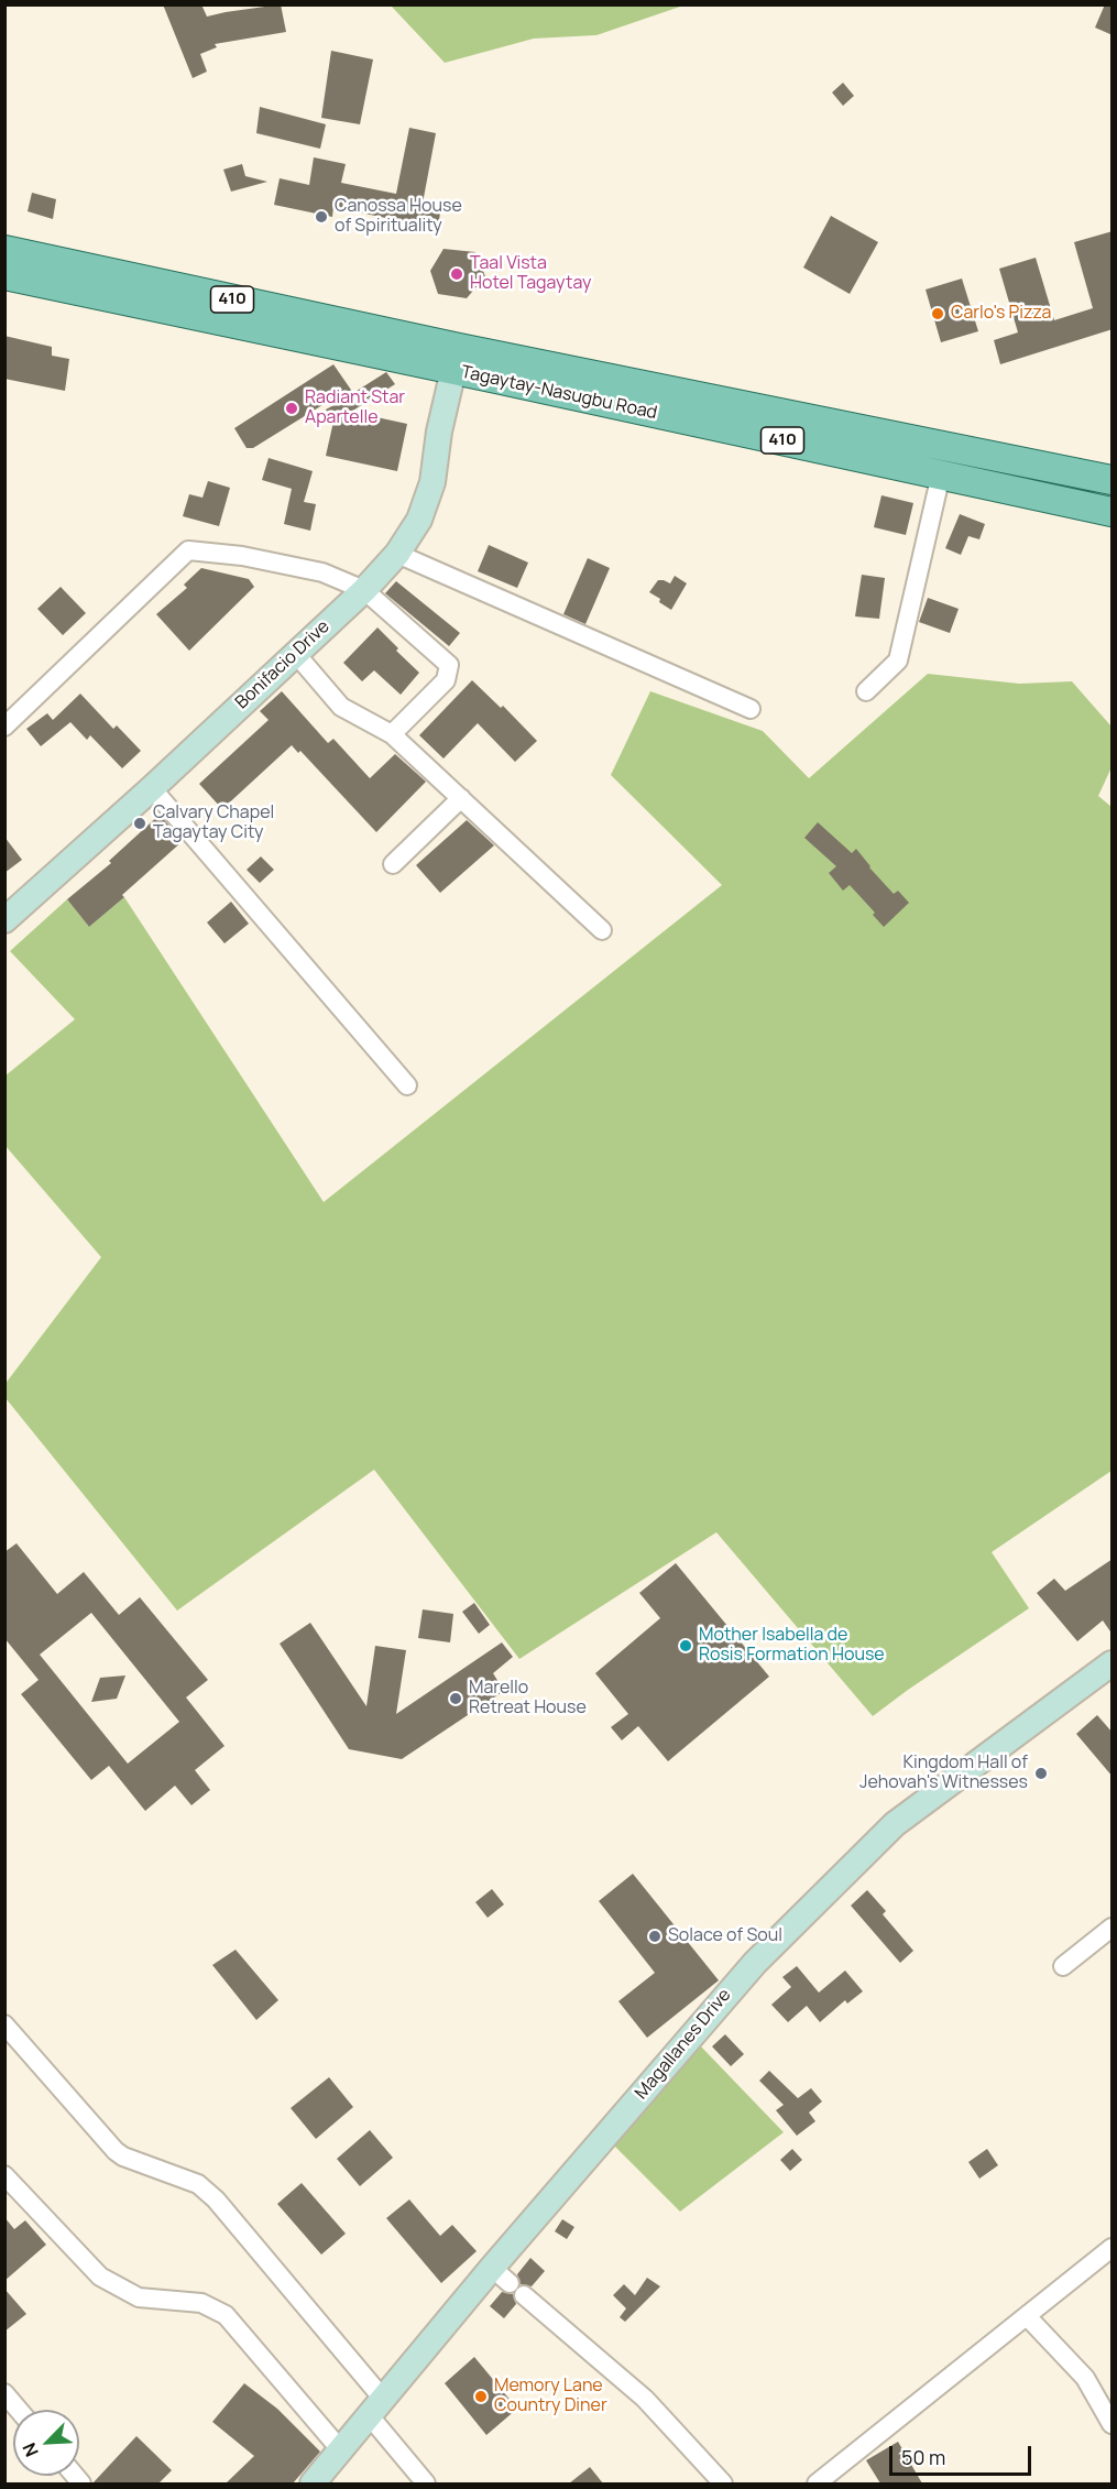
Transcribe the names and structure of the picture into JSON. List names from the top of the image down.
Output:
{
  "streets": {
    "main road": ["410", "Tagaytay-Nasugbu Road"],
    "street": ["Bonifacio Drive", "Magallanes Drive"]
  },
  "crossings": [
    ["Tagaytay-Nasugbu Road", "Bonifacio Drive"]
  ],
  "places": [
    "Canossa House of Spirituality",
    "Taal Vista Hotel Tagaytay",
    "Carlo's Pizza",
    "Radiant Star Apartelle",
    "Calvary Chapel Tagaytay City",
    "Mother Isabella de Rosis Formation House",
    "Marello Retreat House",
    "Kingdom Hall of Jehovah's Witnesses",
    "Solace of Soul",
    "Memory Lane Country Diner"
  ],
  "scale_bar": "50 m",
  "north": "bottom left"
}
